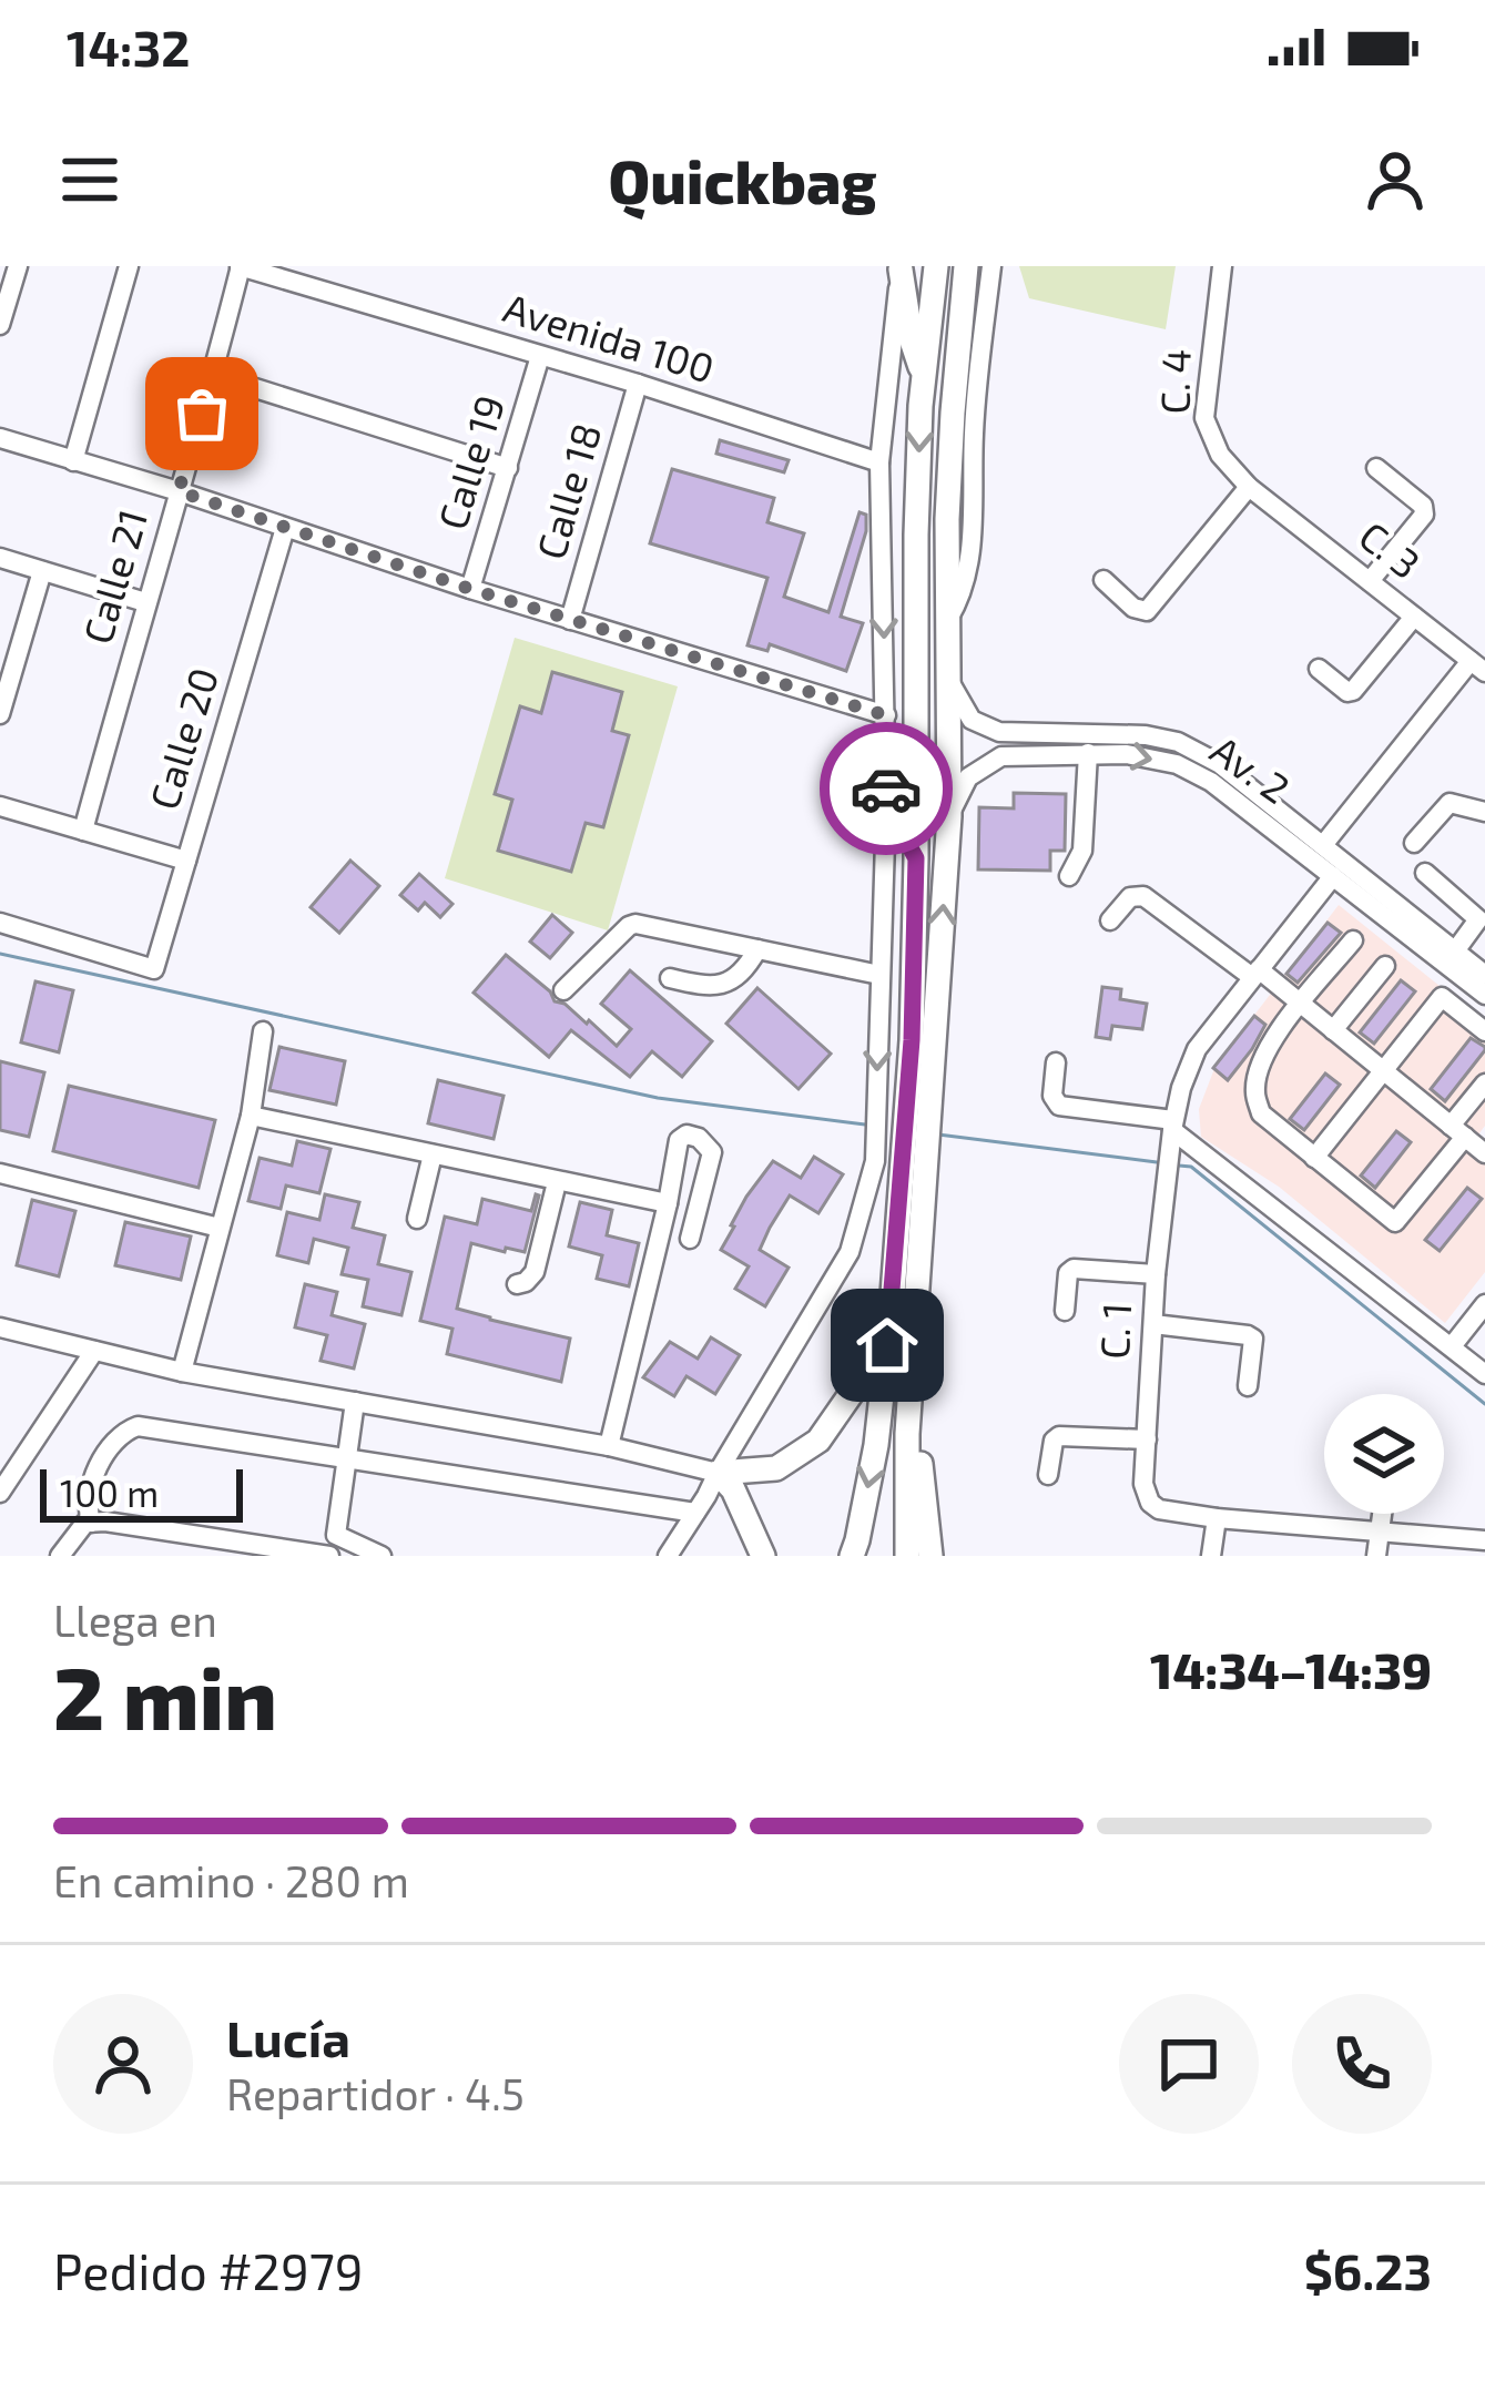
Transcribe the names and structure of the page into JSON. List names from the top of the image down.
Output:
{
  "streets": {
    "street": [
      "Avenida 100",
      "C. 4",
      "Calle 19",
      "Calle 18",
      "C. 3",
      "Calle 21",
      "Calle 20",
      "Av. 2",
      "C. 1"
    ]
  },
  "crossings": [
    ["Avenida 100", "Calle 19"],
    ["Avenida 100", "Calle 18"],
    ["Avenida 100", "Calle 21"],
    ["C. 4", "C. 3"],
    ["Av. 2", "C. 1"]
  ],
  "scale_bar": "100 m",
  "page": {
    "status": "14:32",
    "header": "Quickbag",
    "scale": "100 m",
    "heading": ["2 min", "Llega en", "14:34–14:39"],
    "panel": [
      "Lucía",
      "Repartidor · 4.5",
      "Pedido #2979",
      "$6.23"
    ],
    "bar": "En camino · 280 m"
  }
}
